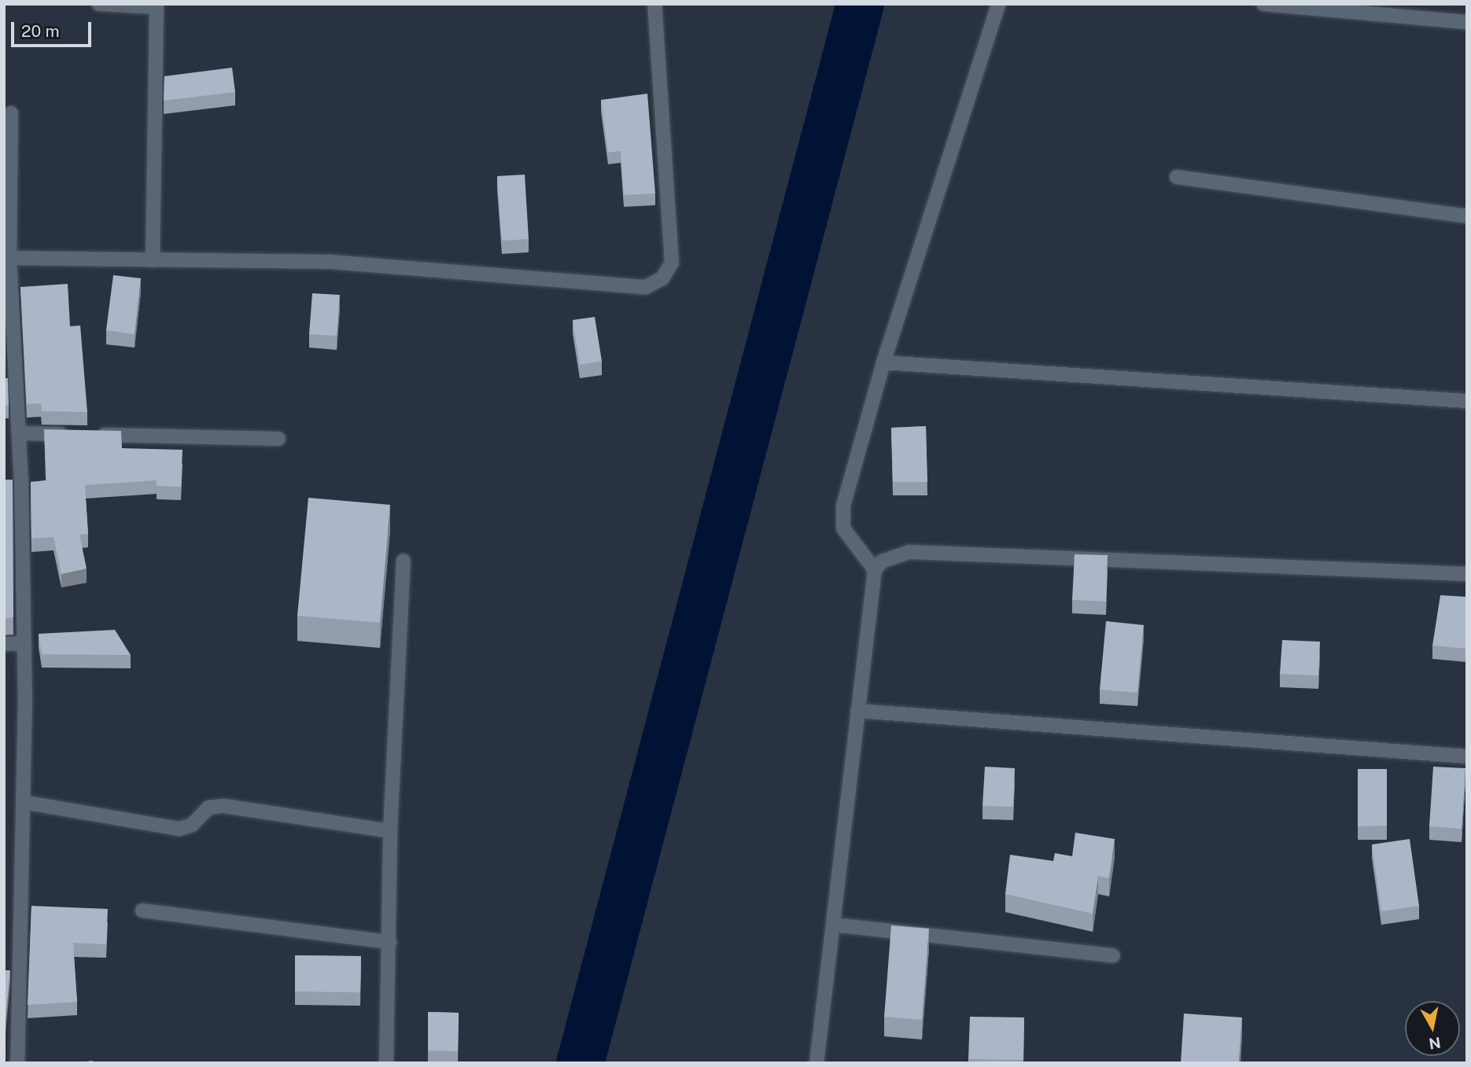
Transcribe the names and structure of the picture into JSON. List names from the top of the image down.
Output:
{
  "scale_bar": "20 m",
  "north": "bottom"
}
